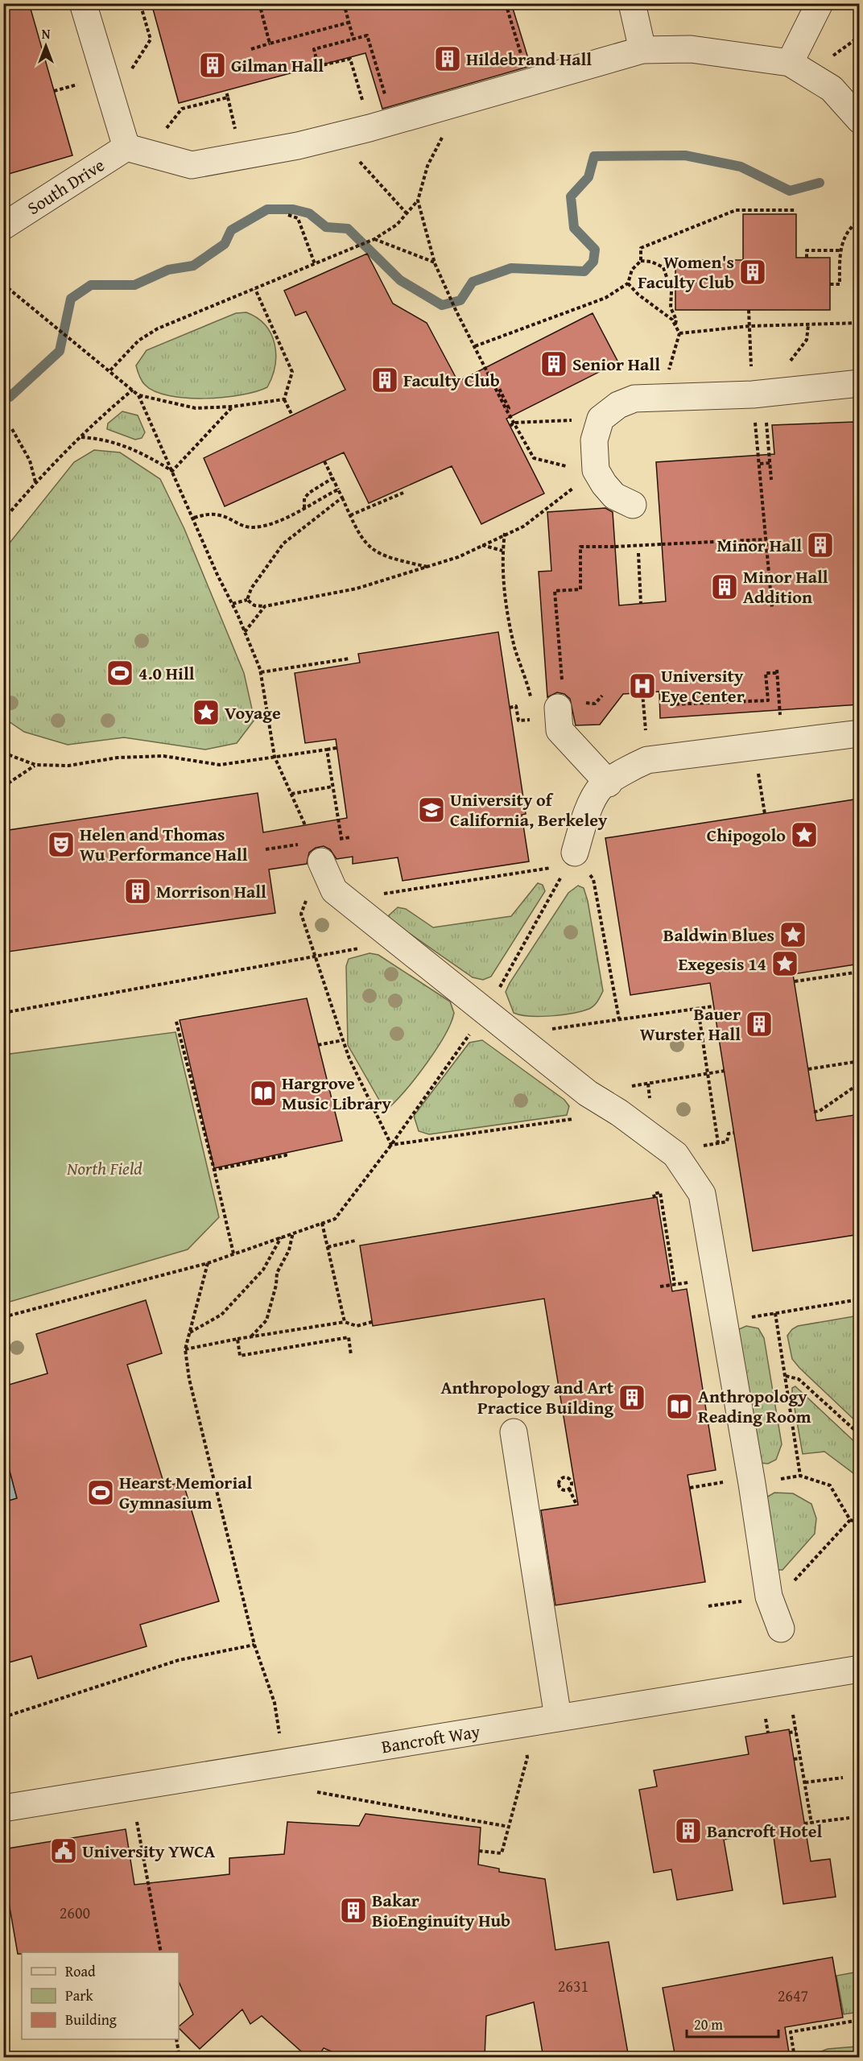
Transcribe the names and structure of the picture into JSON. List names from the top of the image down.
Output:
{
  "streets": {
    "street": ["South Drive", "Bancroft Way"]
  },
  "parks": ["North Field"],
  "places": {
    "building": [
      "Hildebrand Hall",
      "Gilman Hall",
      "Women's Faculty Club",
      "Senior Hall",
      "Faculty Club",
      "Minor Hall",
      "Minor Hall Addition",
      "Morrison Hall",
      "Bauer Wurster Hall",
      "Anthropology and Art Practice Building",
      "Bancroft Hotel",
      "Bakar BioEnginuity Hub"
    ],
    "sports": ["4.0 Hill", "Hearst Memorial Gymnasium"],
    "hospital": ["University Eye Center"],
    "place": [
      "Voyage",
      "Chipogolo",
      "Baldwin Blues",
      "Exegesis 14"
    ],
    "school or university": ["University of California, Berkeley"],
    "theatre": ["Helen and Thomas Wu Performance Hall"],
    "library": ["Hargrove Music Library", "Anthropology Reading Room"],
    "public building": ["University YWCA"]
  },
  "house_numbers": ["2600", "2631", "2647"],
  "legend": ["Road", "Park", "Building"],
  "scale_bar": "20 m",
  "north": "top"
}
